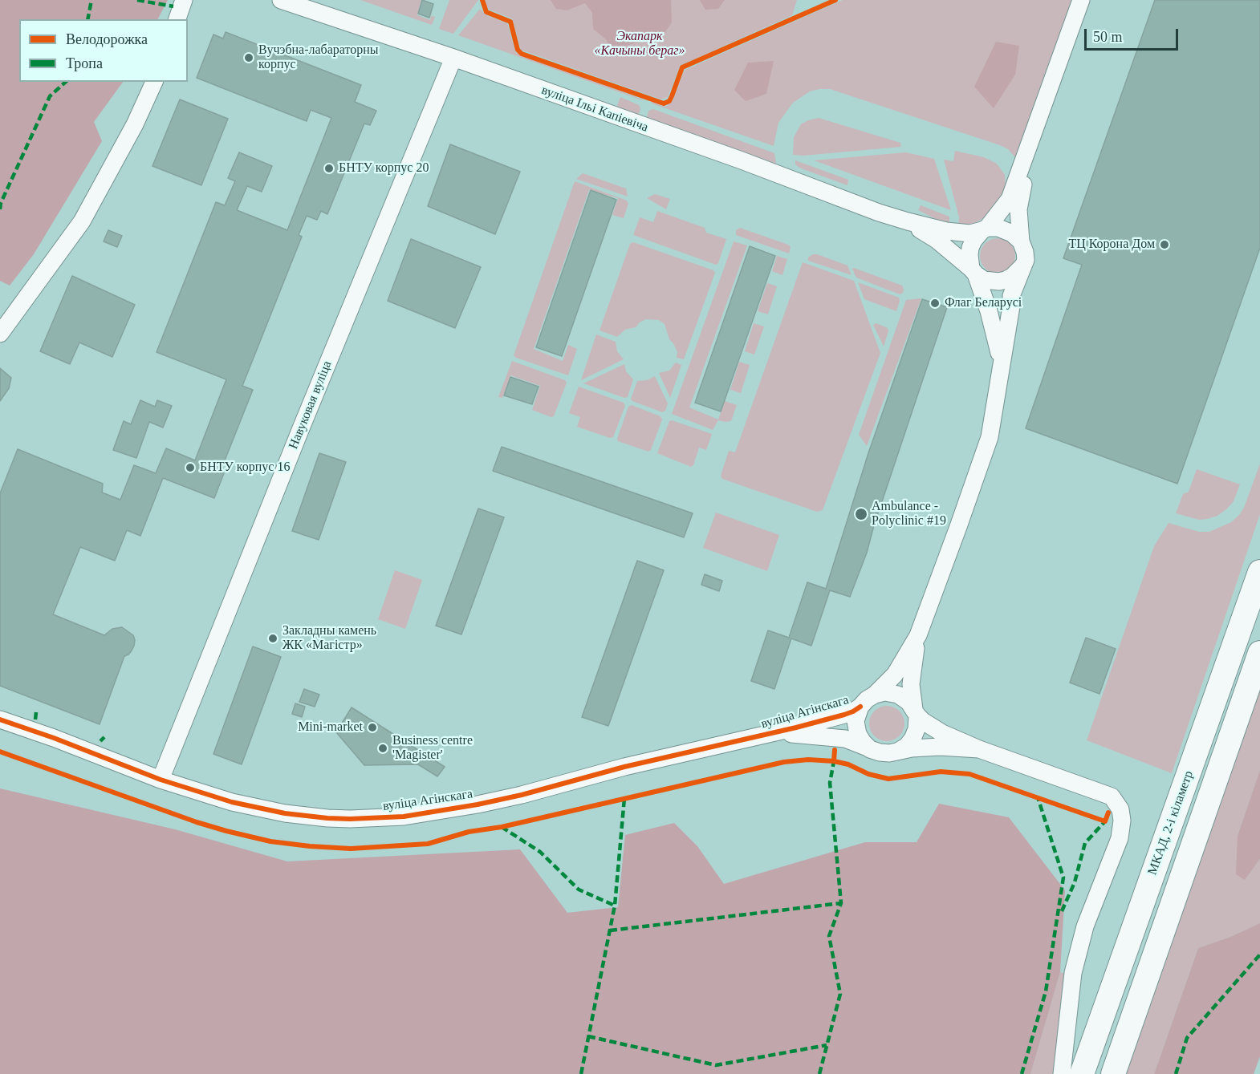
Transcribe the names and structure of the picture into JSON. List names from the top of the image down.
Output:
{
  "streets": {
    "highway": ["МКАД, 2-і кіламетр"],
    "street": ["вуліца Ільі Капіевіча", "Навуковая вуліца", "вуліца Агінскага"]
  },
  "crossings": [
    ["вуліца Ільі Капіевіча", "Навуковая вуліца"],
    ["Навуковая вуліца", "вуліца Агінскага"]
  ],
  "parks": ["Экапарк «Качыны бераг»"],
  "places": [
    "Вучэбна-лабараторны корпус",
    "БНТУ корпус 20",
    "ТЦ Корона Дом",
    "Флаг Беларусі",
    "БНТУ корпус 16",
    "Ambulance - Polyclinic #19",
    "Закладны камень ЖК «Магістр»",
    "Mini-market",
    "Business centre 'Magister'"
  ],
  "legend": ["Велодорожка", "Тропа"],
  "scale_bar": "50 m"
}
